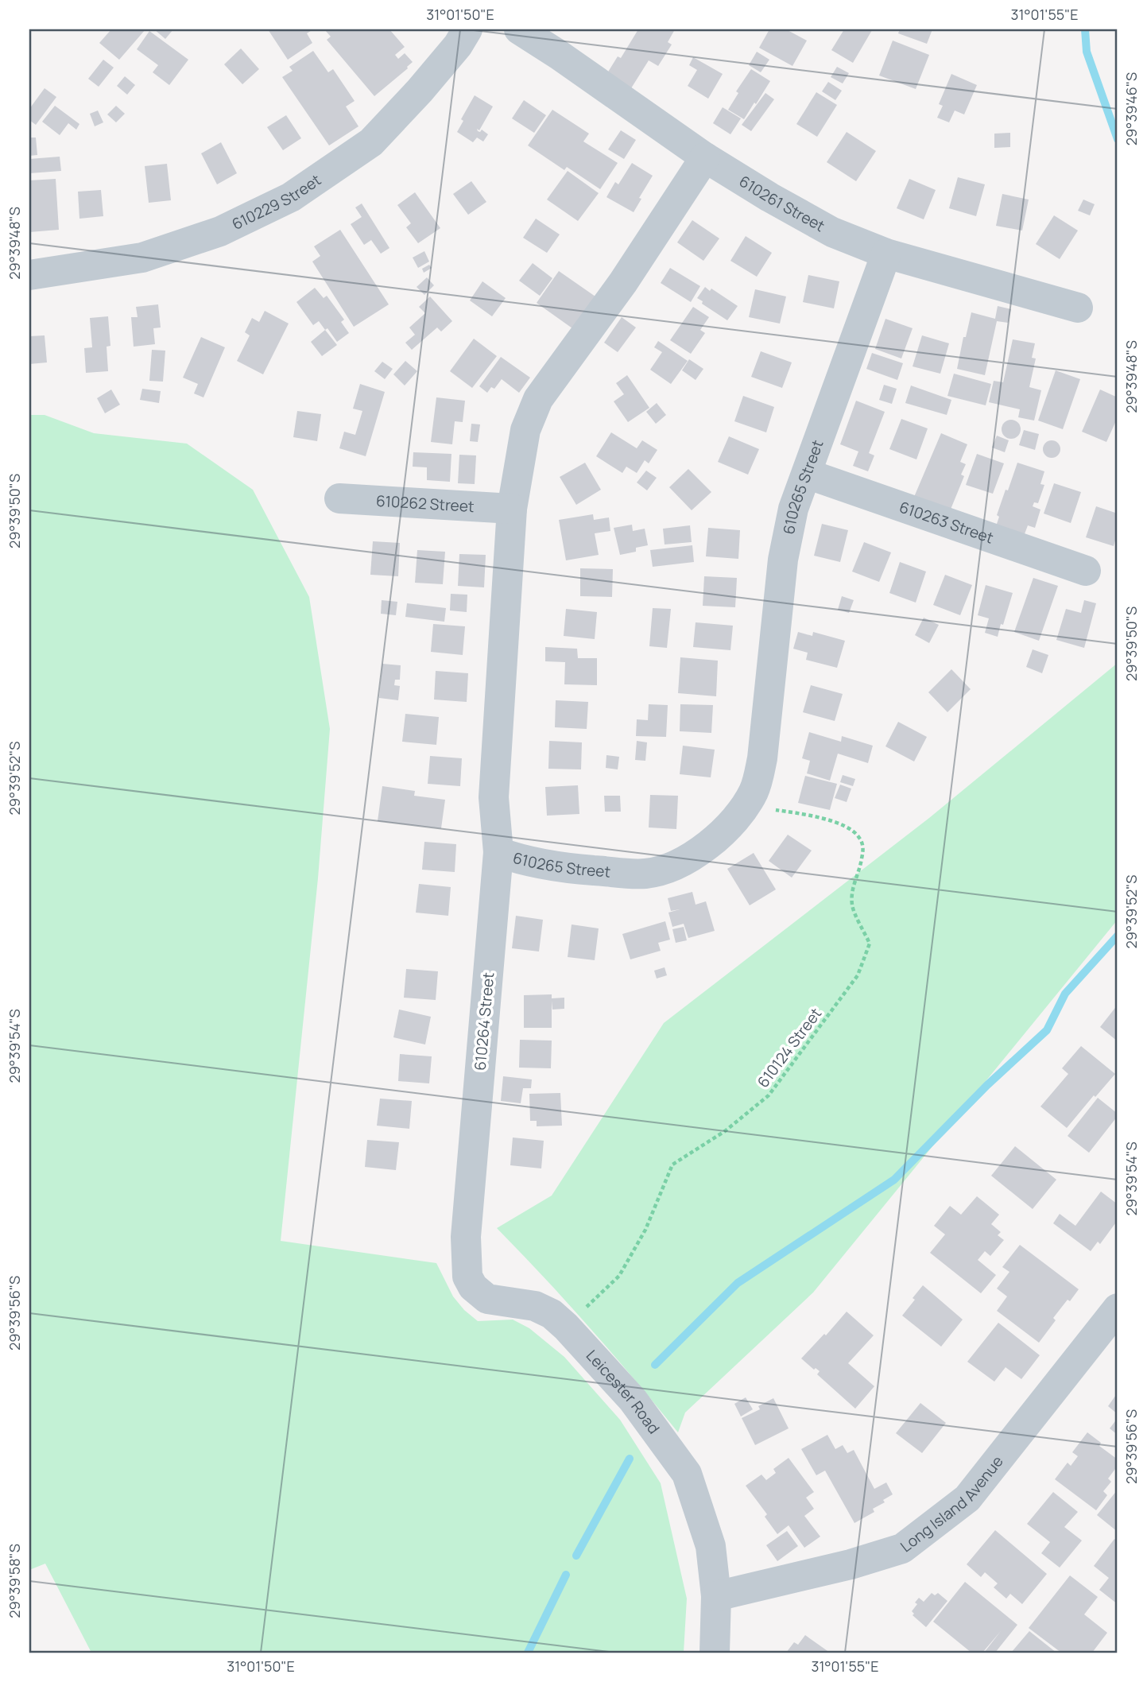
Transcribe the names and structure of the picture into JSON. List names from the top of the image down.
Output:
{
  "streets": {
    "street": [
      "610229 Street",
      "610261 Street",
      "610265 Street",
      "610262 Street",
      "610263 Street",
      "610264 Street",
      "Leicester Road",
      "Long Island Avenue"
    ],
    "path": ["610124 Street"]
  },
  "crossings": [
    ["610261 Street", "610265 Street"],
    ["610265 Street", "610262 Street"],
    ["610265 Street", "610263 Street"],
    ["610265 Street", "610264 Street"],
    ["610265 Street", "610124 Street"],
    ["610264 Street", "Leicester Road"],
    ["610124 Street", "Leicester Road"],
    ["Leicester Road", "Long Island Avenue"]
  ],
  "coordinates": [
    "31°01'50\"E",
    "31°01'55\"E",
    "29°39'46\"S",
    "29°39'48\"S",
    "29°39'50\"S",
    "29°39'52\"S",
    "29°39'54\"S",
    "29°39'56\"S",
    "29°39'58\"S"
  ]
}
